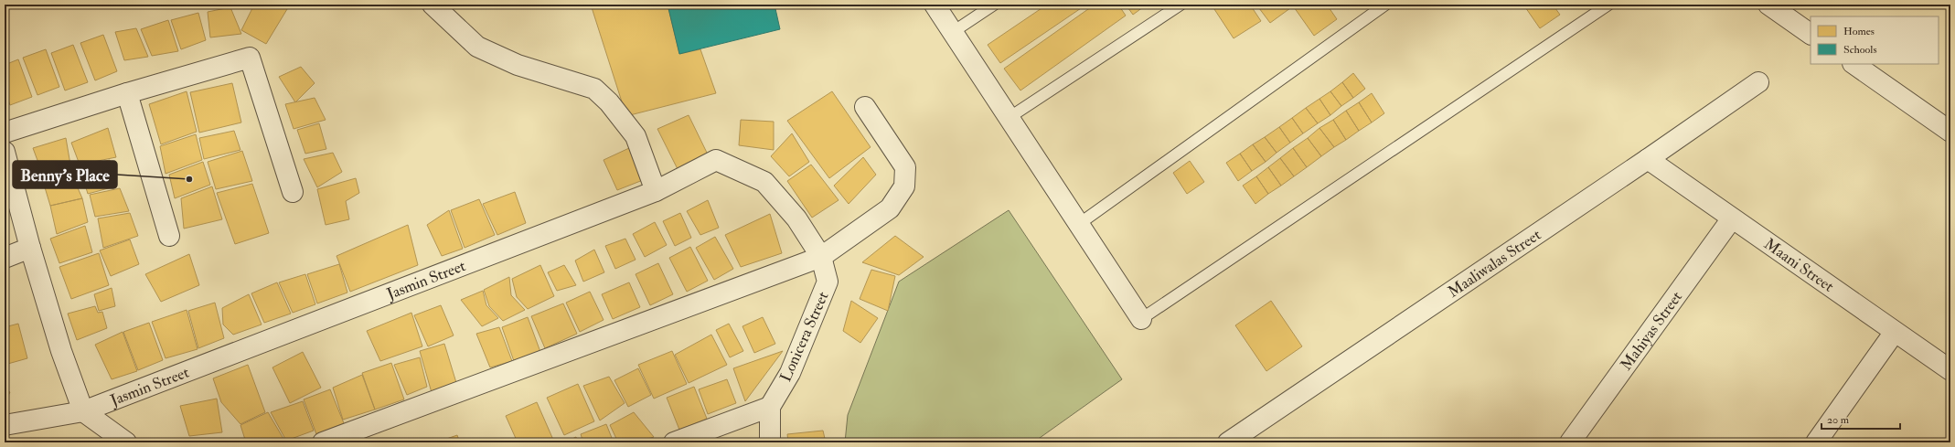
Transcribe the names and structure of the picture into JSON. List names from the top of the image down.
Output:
{
  "streets": {
    "street": [
      "Maaliwalas Street",
      "Maani Street",
      "Jasmin Street",
      "Mahiyas Street",
      "Lonicera Street"
    ]
  },
  "crossings": [
    ["Maaliwalas Street", "Maani Street"],
    ["Maani Street", "Mahiyas Street"],
    ["Jasmin Street", "Lonicera Street"]
  ],
  "places": ["Benny's Place"],
  "legend": ["Homes", "Schools"],
  "scale_bar": "20 m"
}
